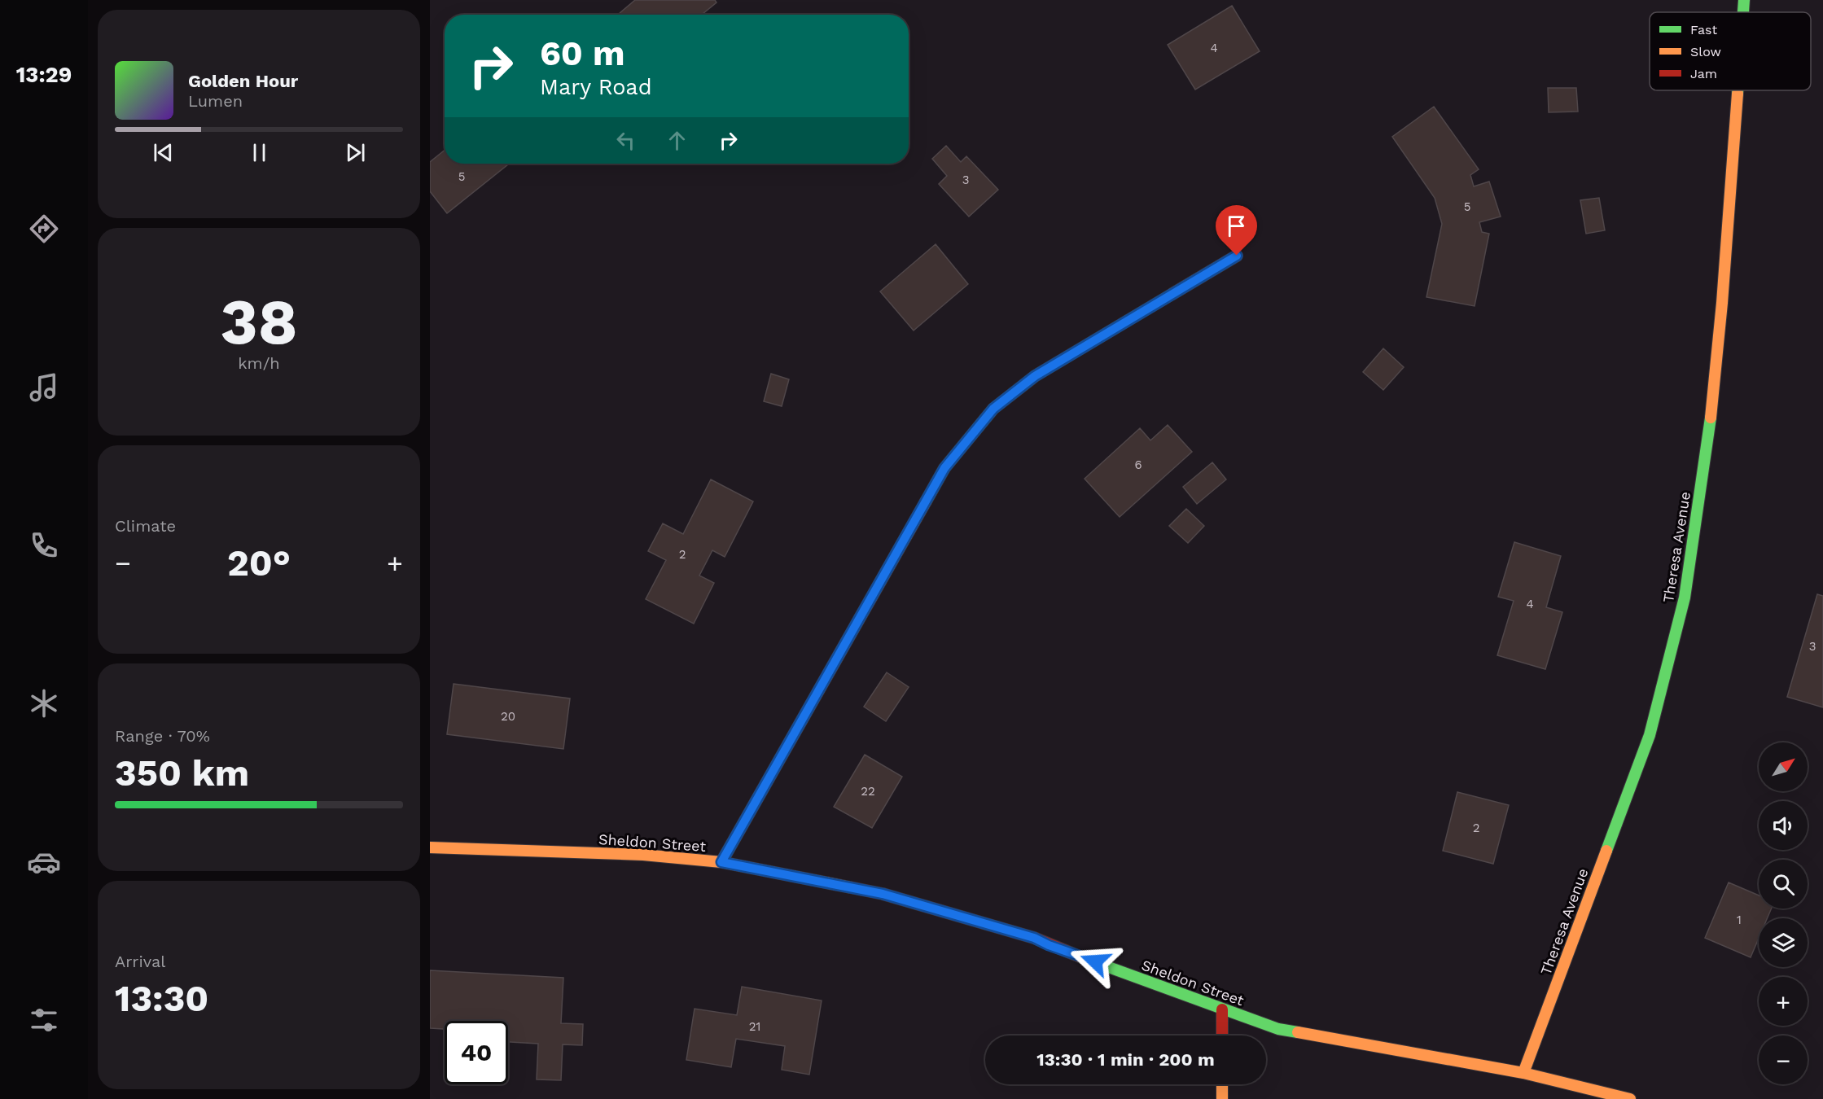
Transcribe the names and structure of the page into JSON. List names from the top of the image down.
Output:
{
  "streets": {
    "street": ["Theresa Avenue", "Sheldon Street"]
  },
  "crossings": [
    ["Theresa Avenue", "Sheldon Street"]
  ],
  "house_numbers": [
    "4",
    "5",
    "3",
    "5",
    "6",
    "2",
    "4",
    "3",
    "20",
    "22",
    "2",
    "1",
    "21"
  ],
  "legend": ["Fast", "Slow", "Jam"],
  "north": "top right",
  "page": {
    "tabs": "13:29",
    "turn": ["60 m", "Mary Road"],
    "song": ["Golden Hour", "Lumen"],
    "tile": [
      ["38", "km/h"],
      "Climate",
      ["Range · 70%", "350 km"],
      ["Arrival", "13:30"]
    ],
    "heat": ["−", "20°", "+"],
    "map_buttons": ["+", "−"],
    "limit": "40",
    "trip": "13:30 · 1 min · 200 m"
  }
}
